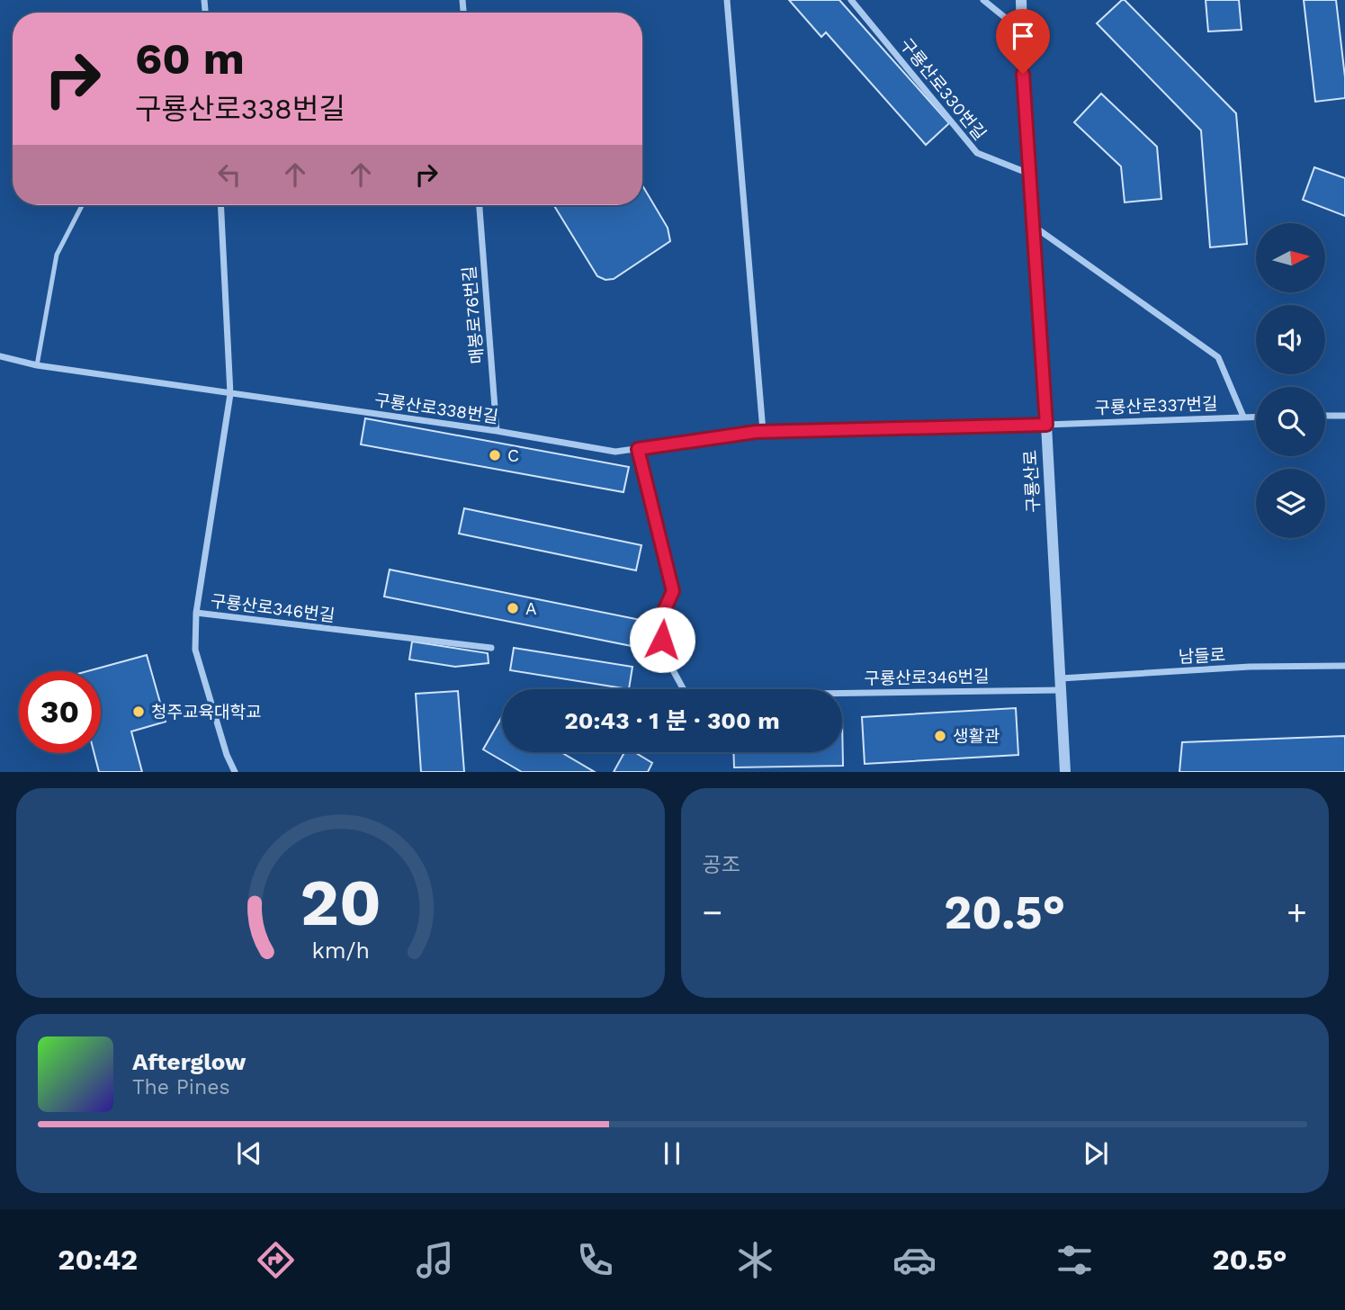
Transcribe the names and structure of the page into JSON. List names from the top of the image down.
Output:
{
  "streets": {
    "street": [
      "구룡산로330번길",
      "매봉로76번길",
      "구룡산로337번길",
      "구룡산로338번길",
      "구룡산로",
      "구룡산로346번길",
      "남들로"
    ]
  },
  "crossings": [
    ["구룡산로330번길", "구룡산로"],
    ["매봉로76번길", "구룡산로338번길"],
    ["구룡산로337번길", "구룡산로338번길"],
    ["구룡산로337번길", "구룡산로"],
    ["구룡산로338번길", "구룡산로"],
    ["구룡산로338번길", "구룡산로346번길"],
    ["구룡산로", "구룡산로346번길"],
    ["구룡산로", "남들로"],
    ["구룡산로346번길", "남들로"]
  ],
  "places": [
    "C",
    "A",
    "청주교육대학교",
    "생활관"
  ],
  "north": "right",
  "page": {
    "turn": ["60 m", "구룡산로338번길"],
    "limit": "30",
    "trip": "20:43 · 1 분 · 300 m",
    "tile": "공조",
    "heat": ["−", "20.5°", "+"],
    "song": ["Afterglow", "The Pines"],
    "tabs": ["20:42", "20.5°"],
    "gauge": ["20", "km/h"]
  }
}
